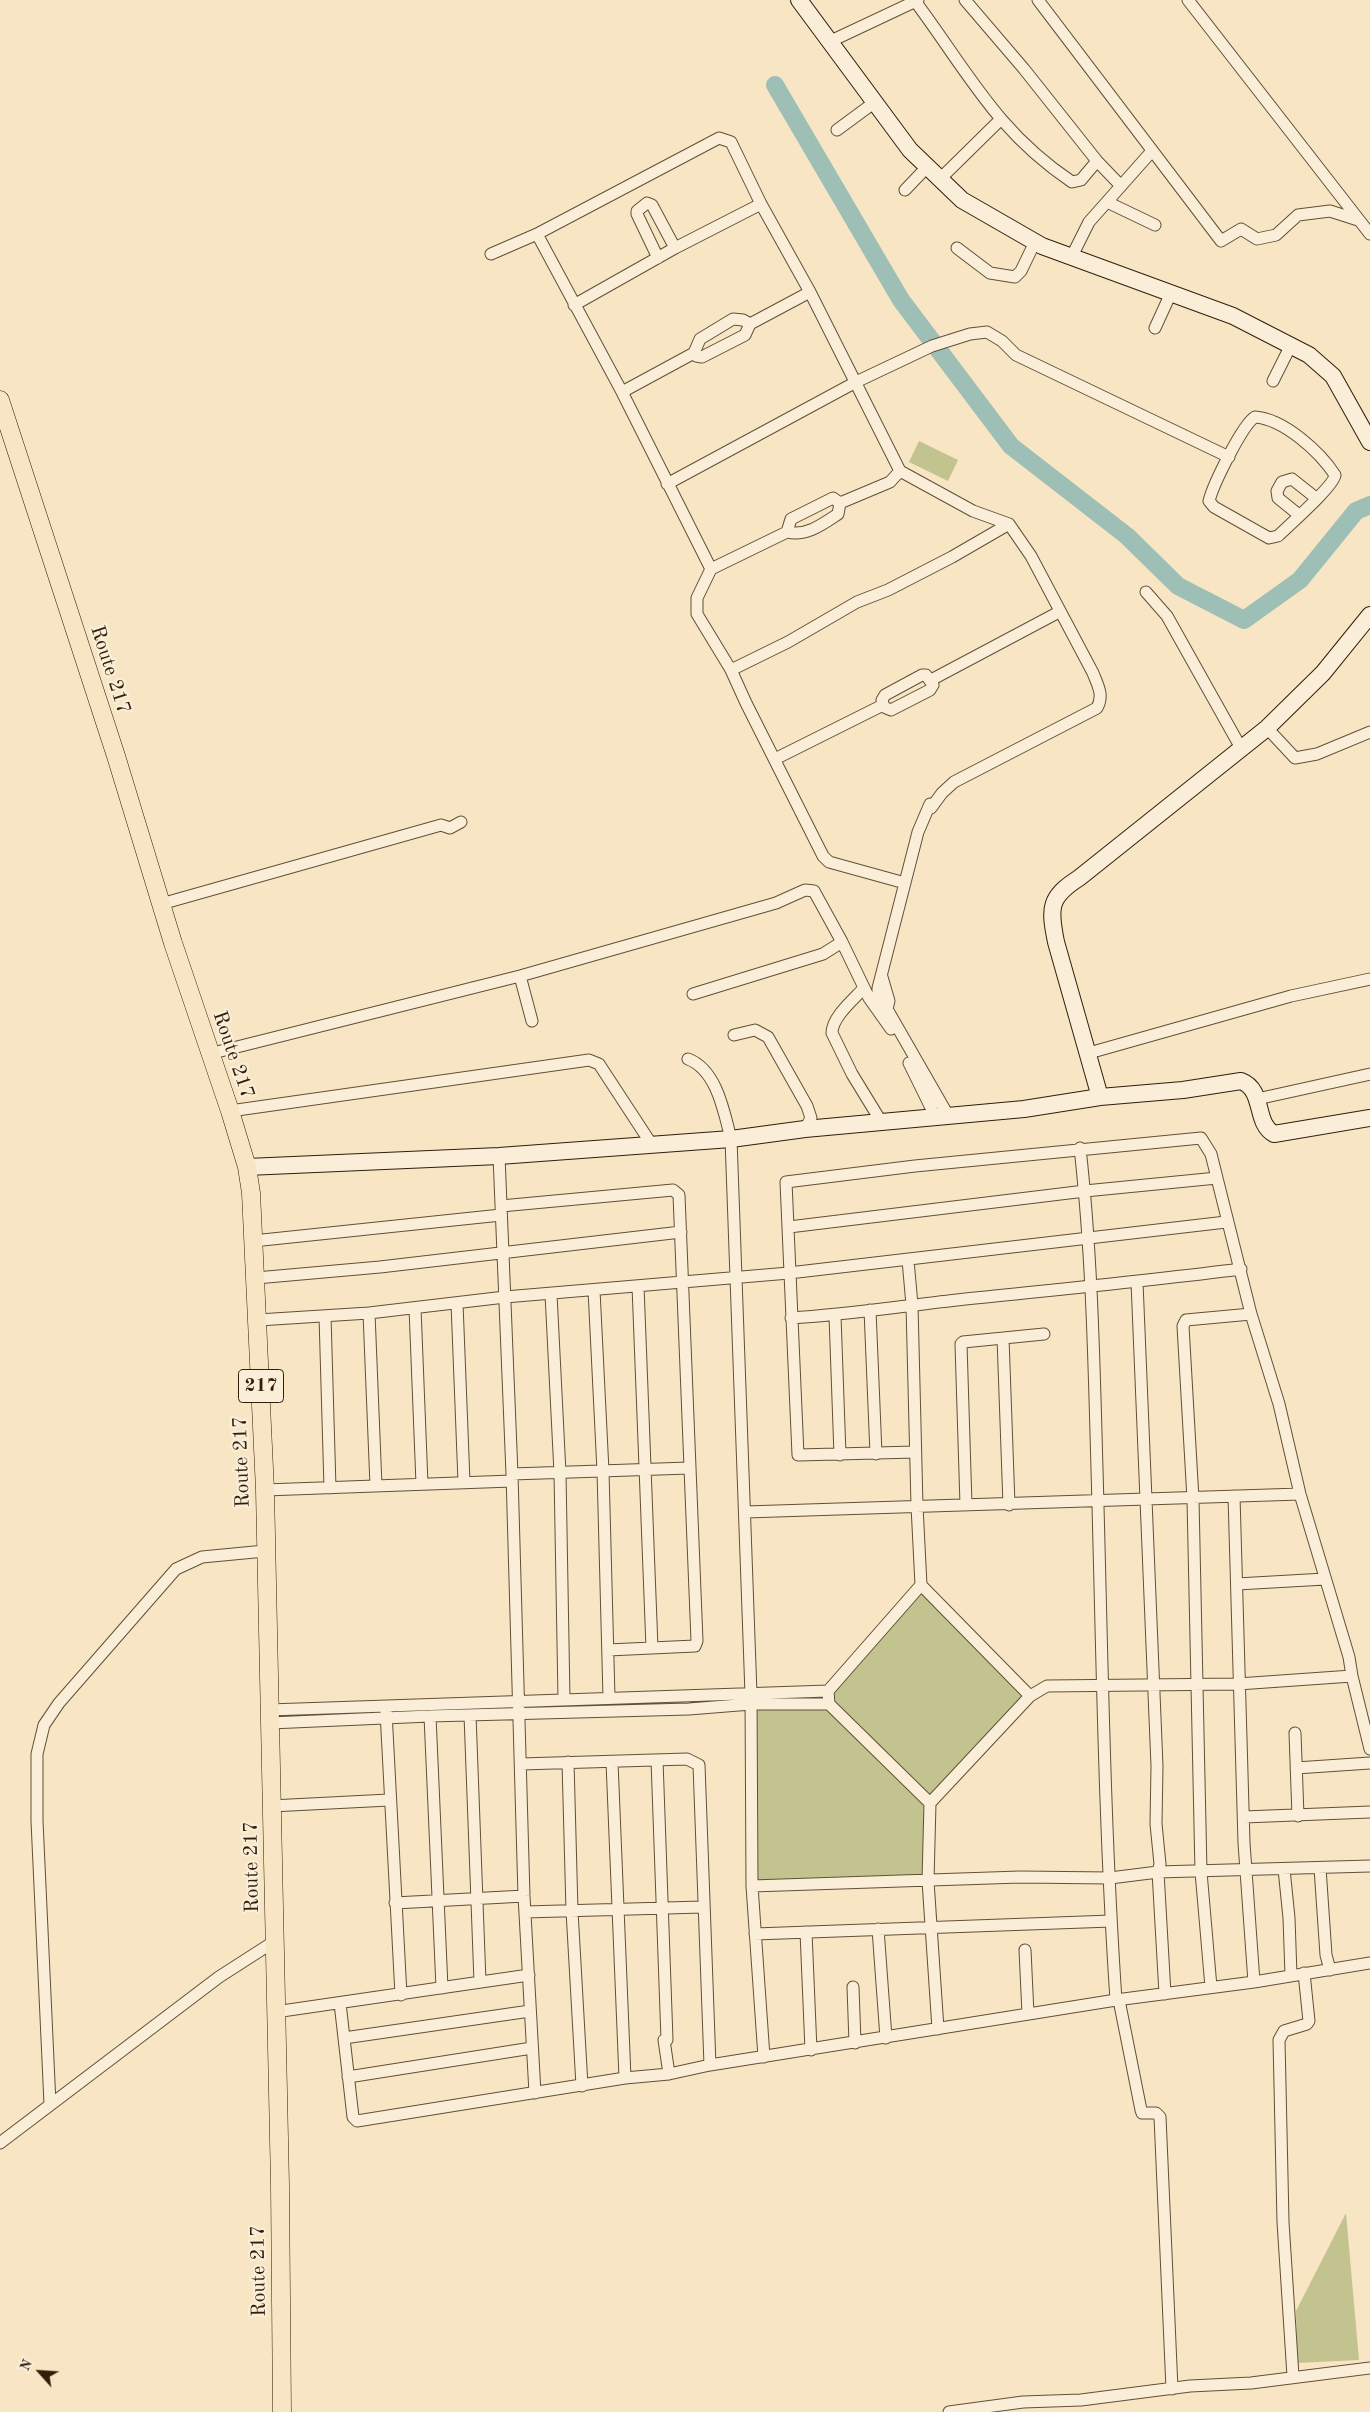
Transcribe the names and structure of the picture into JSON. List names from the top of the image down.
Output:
{
  "streets": {
    "main road": ["Route 217", "217"]
  },
  "north": "top left"
}
